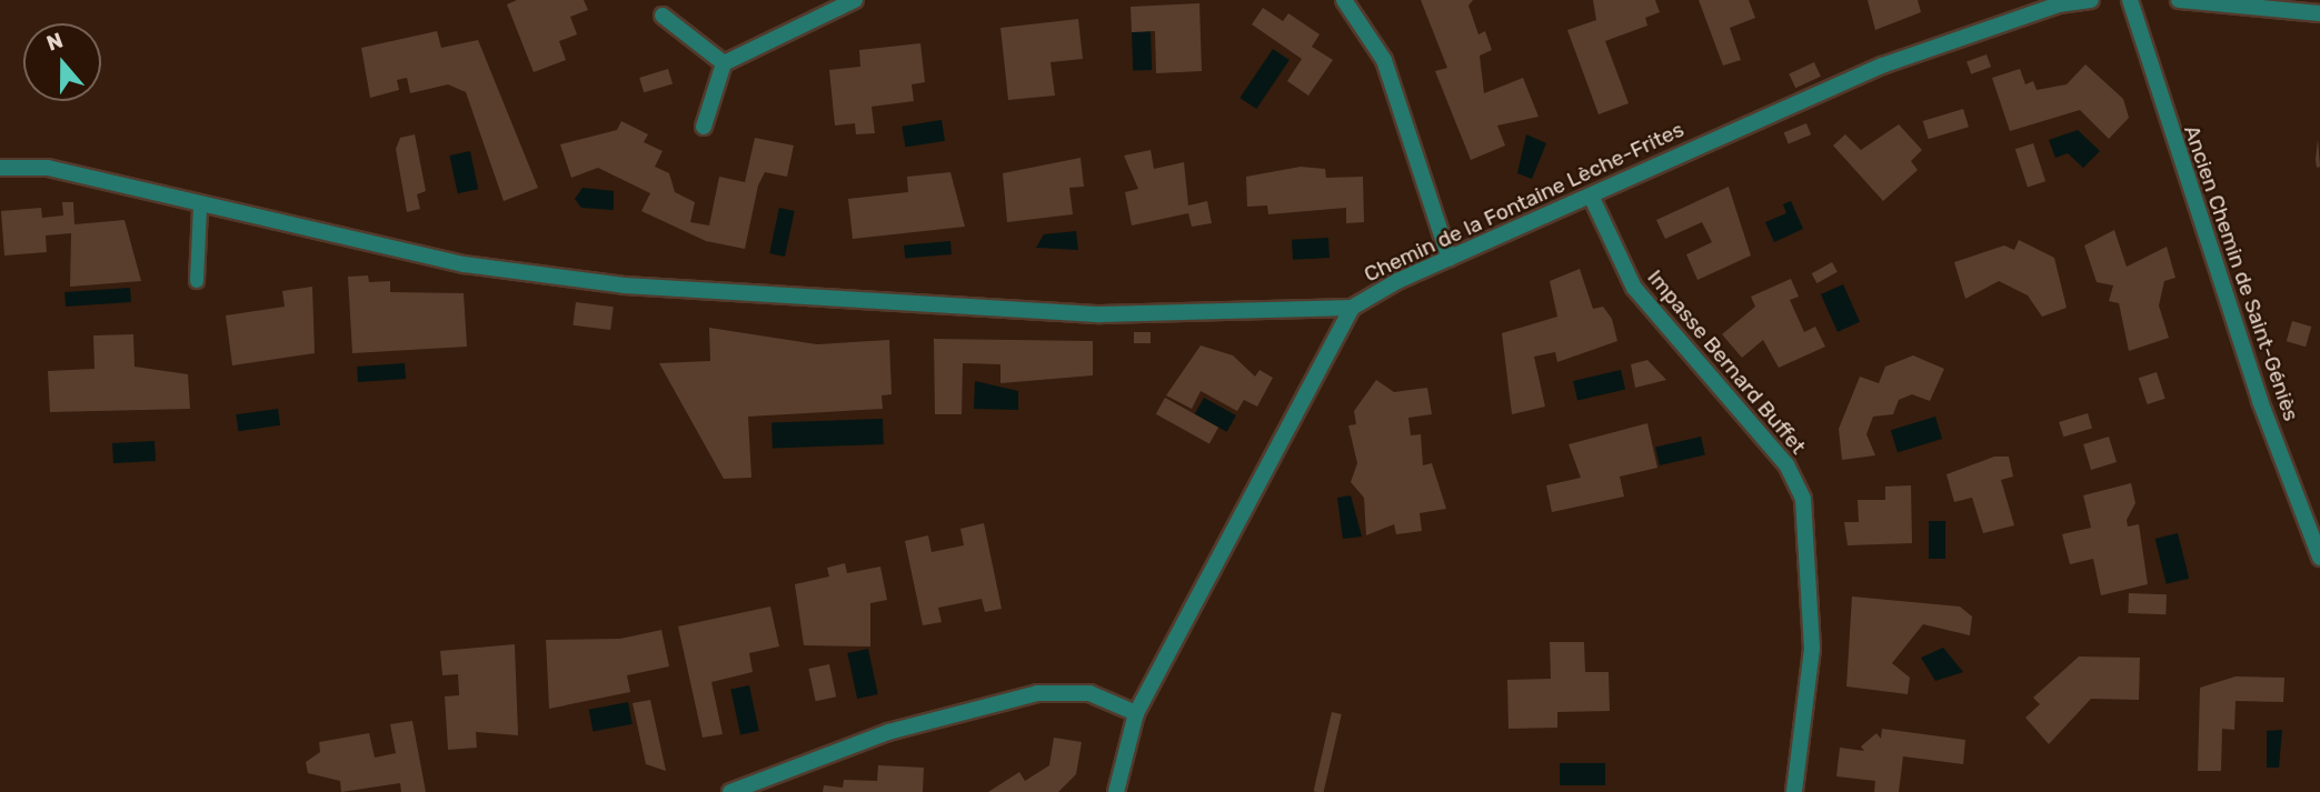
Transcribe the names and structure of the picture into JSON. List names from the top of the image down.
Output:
{
  "streets": {
    "street": ["Chemin de la Fontaine Lèche-Frites", "Ancien Chemin de Saint-Géniès", "Impasse Bernard Buffet"]
  },
  "crossings": [
    ["Chemin de la Fontaine Lèche-Frites", "Impasse Bernard Buffet"]
  ],
  "north": "top"
}
